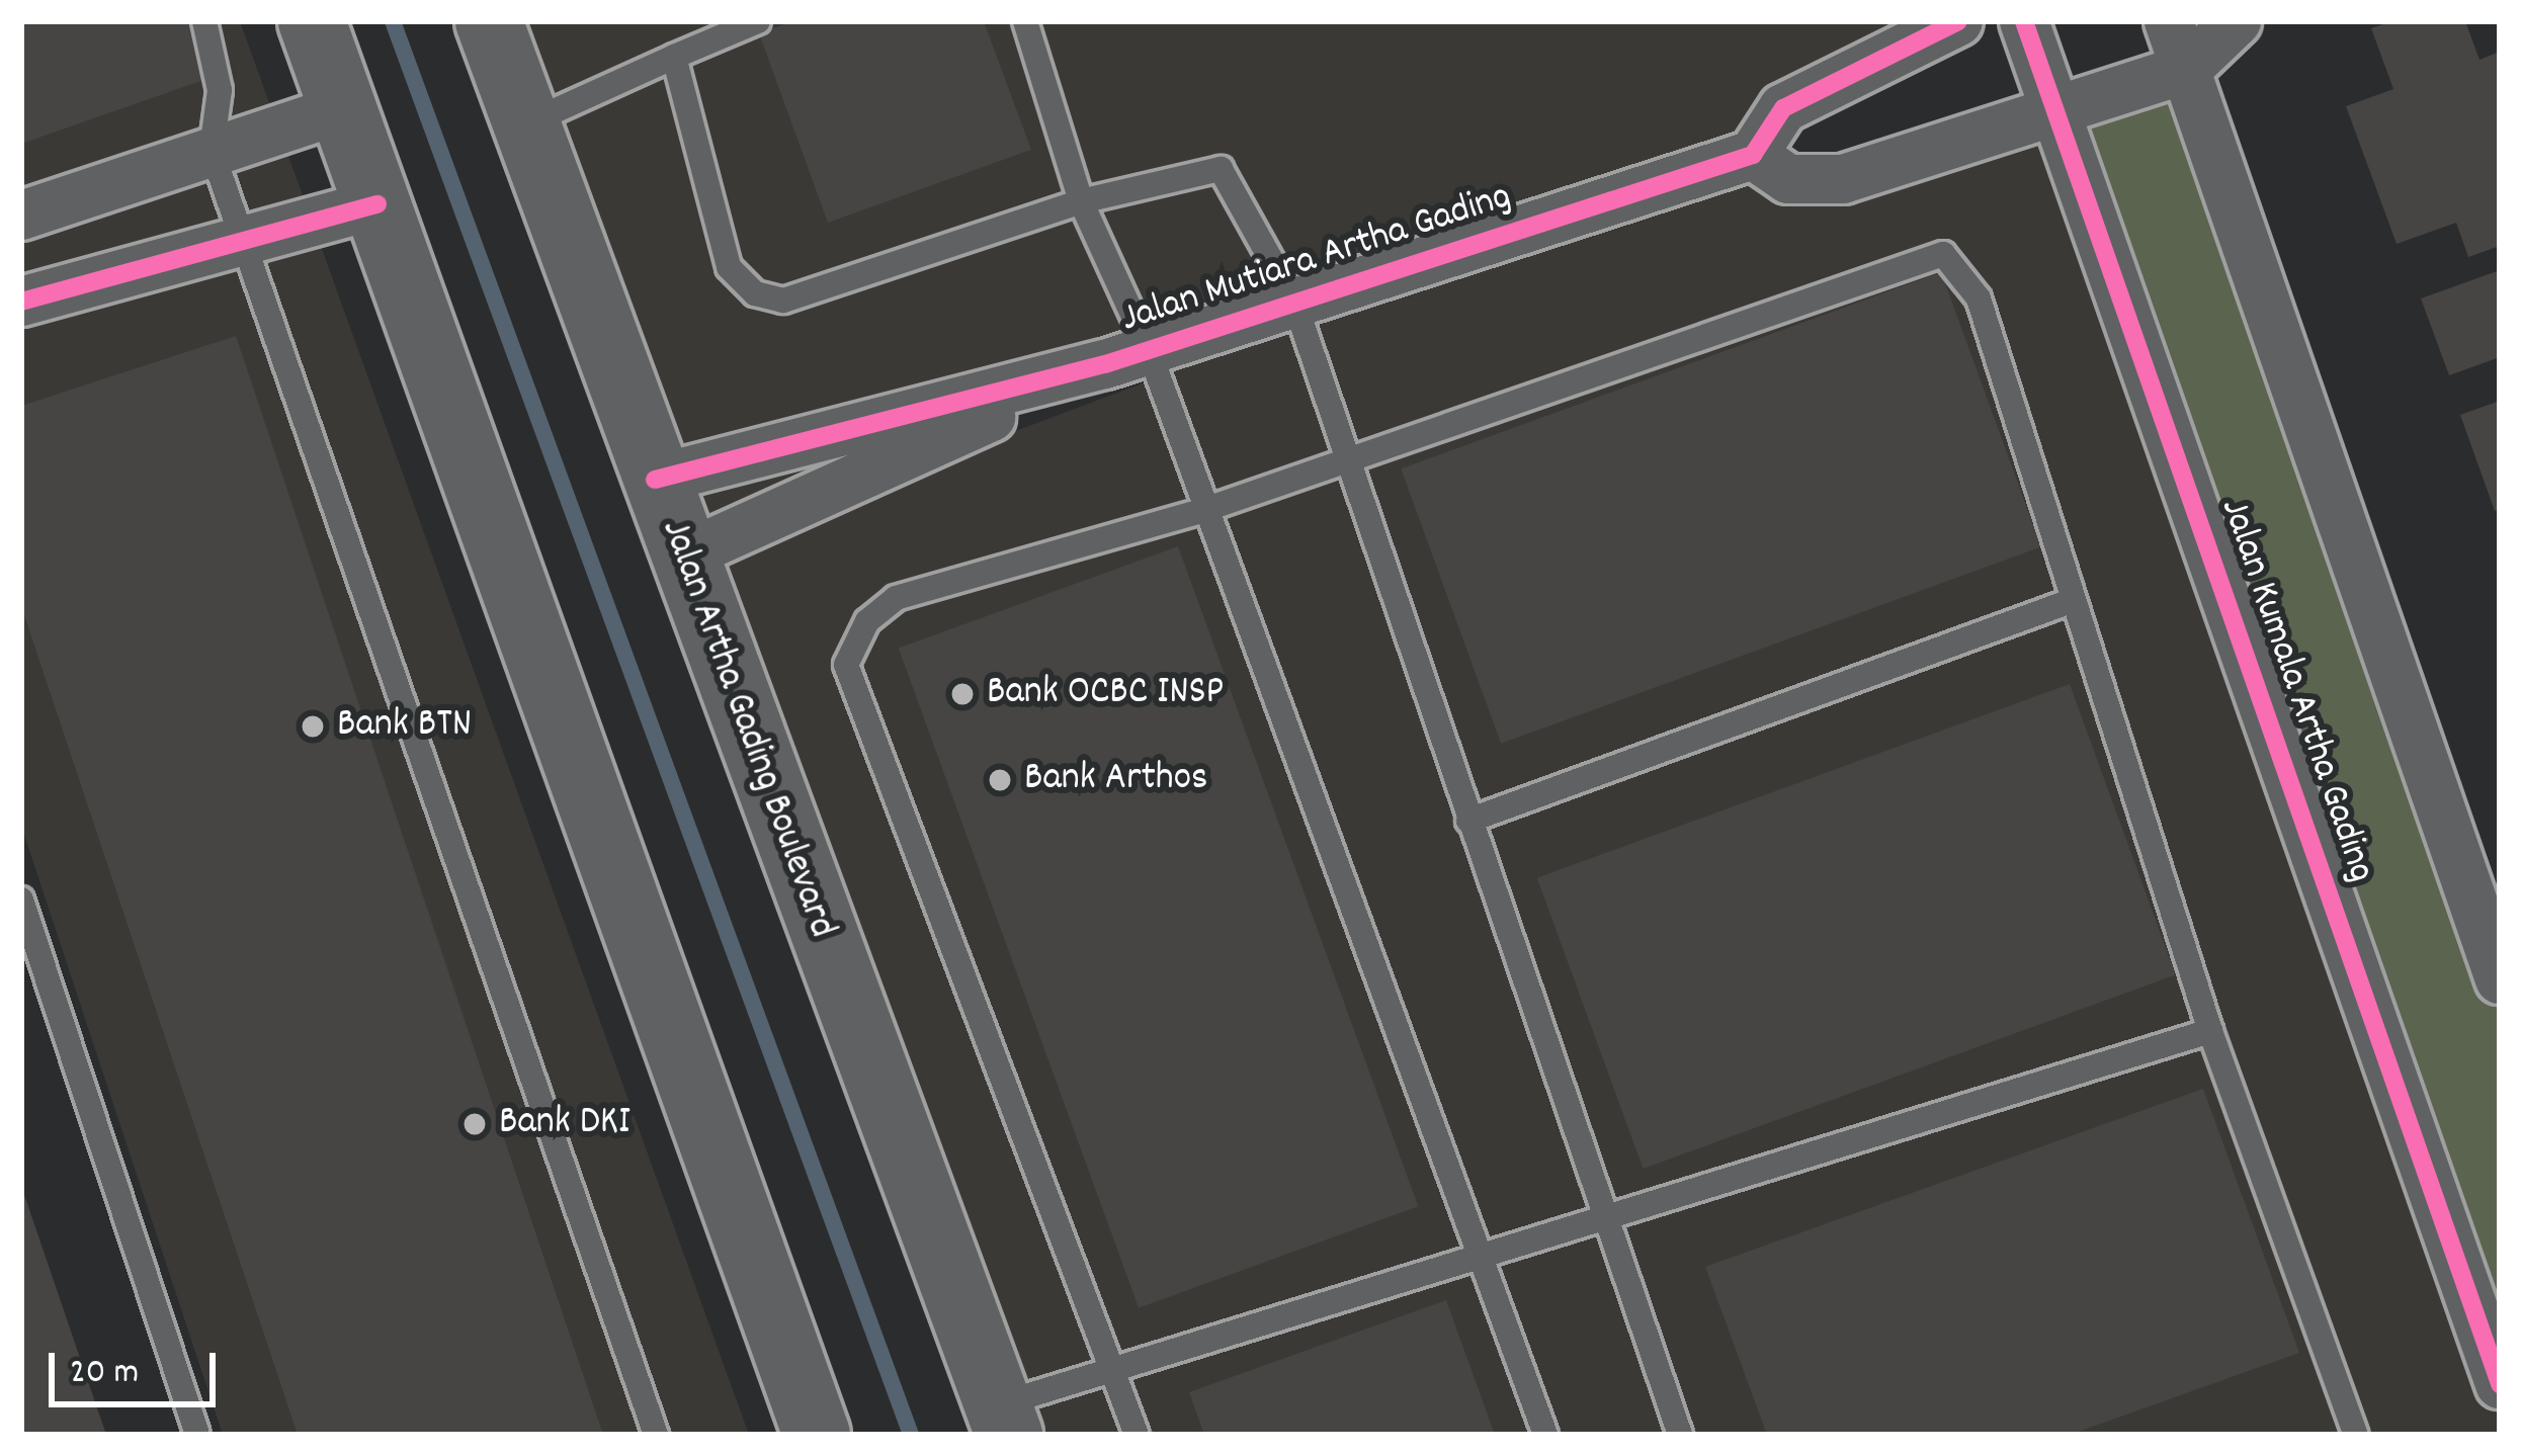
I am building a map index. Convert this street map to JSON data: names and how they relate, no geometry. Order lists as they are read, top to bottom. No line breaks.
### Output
{"streets":{"main road":["Jalan Artha Gading Boulevard"],"street":["Jalan Mutiara Artha Gading","Jalan Kumala Artha Gading"]},"crossings":[["Jalan Mutiara Artha Gading","Jalan Artha Gading Boulevard"]],"places":["Bank OCBC INSP","Bank BTN","Bank Arthos","Bank DKI"],"scale_bar":"20 m"}
